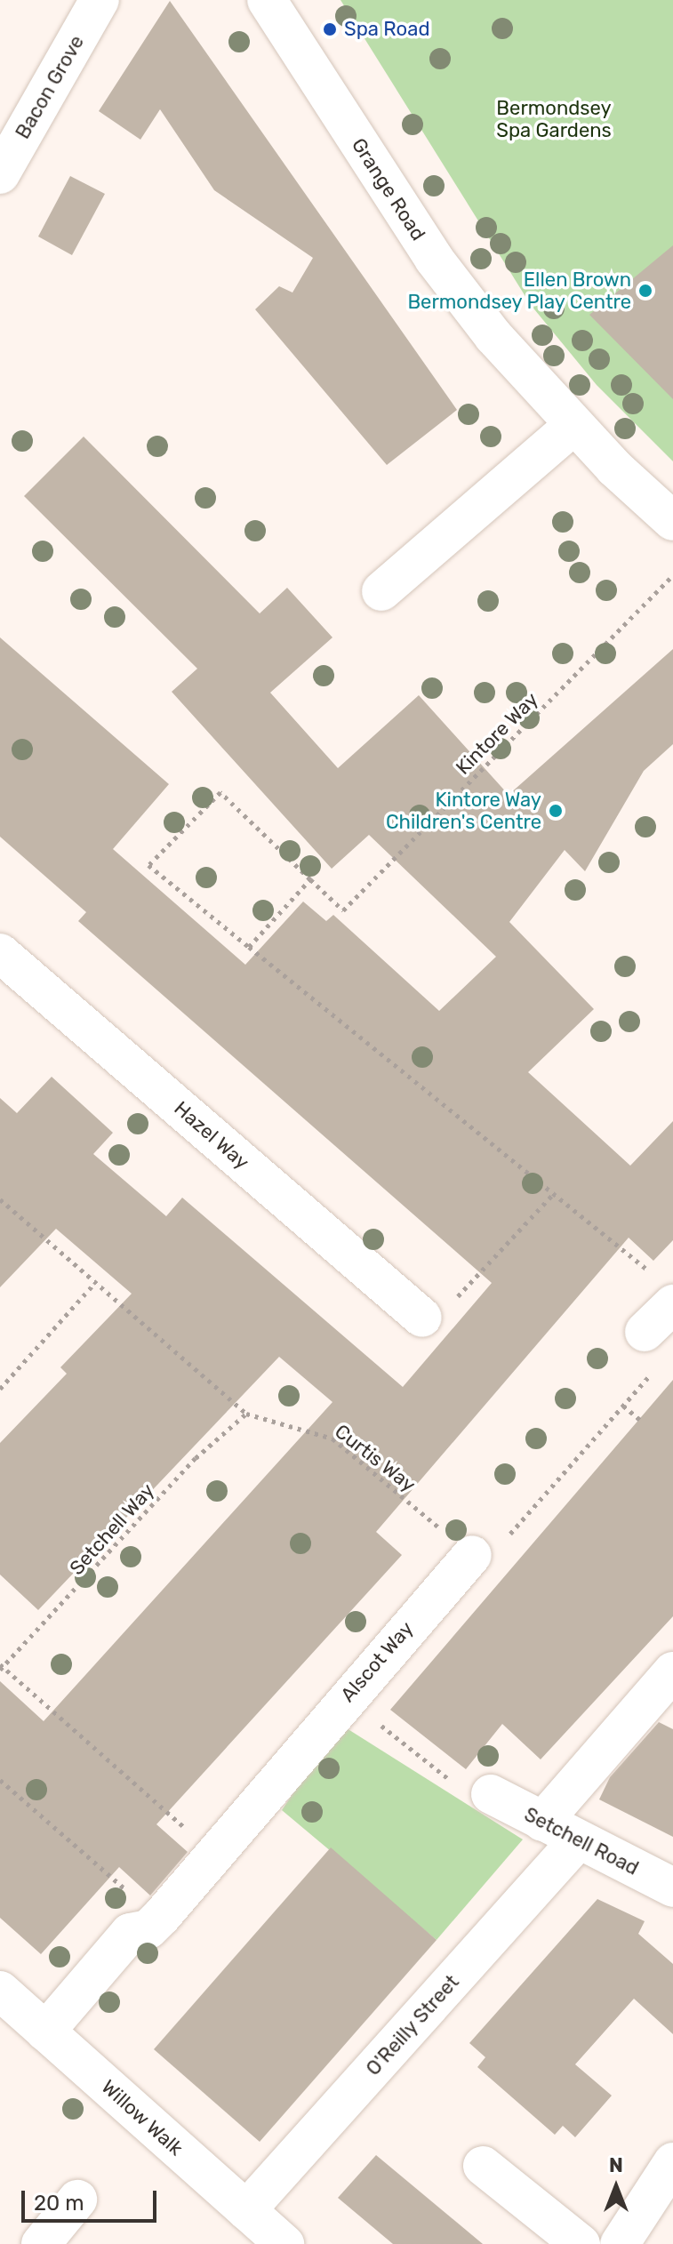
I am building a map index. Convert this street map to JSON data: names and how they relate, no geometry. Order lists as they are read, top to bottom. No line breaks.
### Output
{"streets":{"street":["Bacon Grove","Grange Road","Hazel Way","Alscot Way","Setchell Road","O'Reilly Street","Willow Walk"],"path":["Kintore Way","Curtis Way","Setchell Way"]},"crossings":[["Curtis Way","Setchell Way"],["Curtis Way","Alscot Way"],["Setchell Way","Alscot Way"],["Alscot Way","Willow Walk"],["Setchell Road","O'Reilly Street"],["O'Reilly Street","Willow Walk"]],"parks":["Bermondsey Spa Gardens"],"places":["Spa Road","Ellen Brown Bermondsey Play Centre","Kintore Way Children's Centre"],"scale_bar":"20 m","north":"top"}
